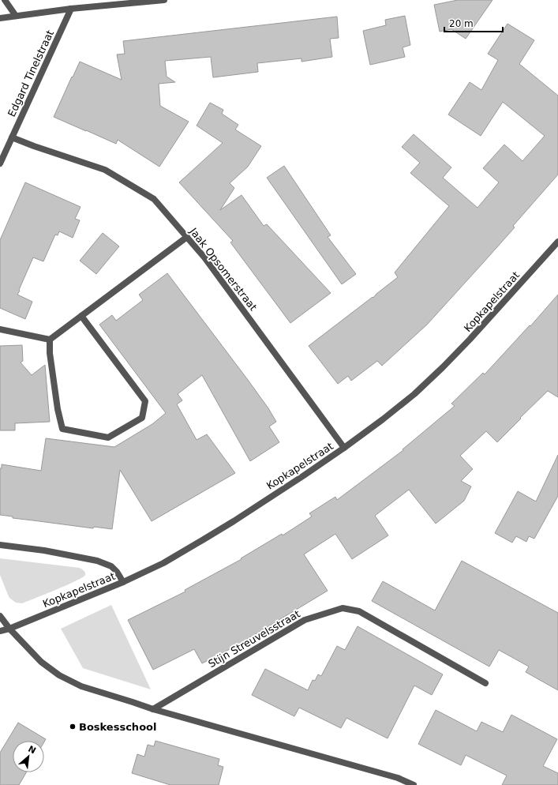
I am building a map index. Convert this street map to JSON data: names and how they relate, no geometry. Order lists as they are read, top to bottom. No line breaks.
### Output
{"streets":{"street":["Edgard Tinelstraat","Jaak Opsomerstraat","Kopkapelstraat","Stijn Streuvelsstraat"]},"crossings":[["Edgard Tinelstraat","Jaak Opsomerstraat"],["Jaak Opsomerstraat","Kopkapelstraat"]],"places":["Boskesschool"],"scale_bar":"20 m","north":"top right"}
